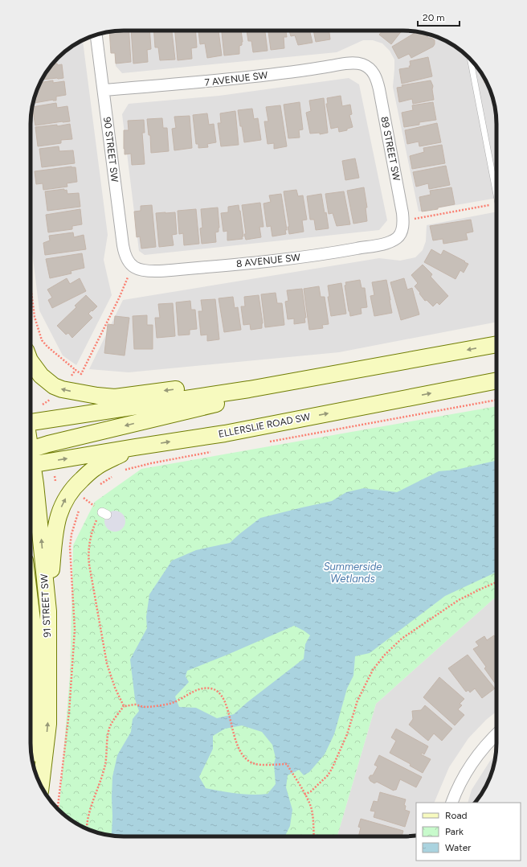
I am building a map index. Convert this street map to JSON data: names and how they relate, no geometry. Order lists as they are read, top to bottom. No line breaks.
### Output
{"streets":{"main road":["ELLERSLIE ROAD SW","91 STREET SW"],"street":["7 AVENUE SW","89 STREET SW","90 STREET SW","8 AVENUE SW"]},"crossings":[["7 AVENUE SW","89 STREET SW"],["7 AVENUE SW","90 STREET SW"],["89 STREET SW","8 AVENUE SW"],["90 STREET SW","8 AVENUE SW"]],"water":["Summerside Wetlands"],"legend":["Road","Park","Water"],"scale_bar":"20 m"}
